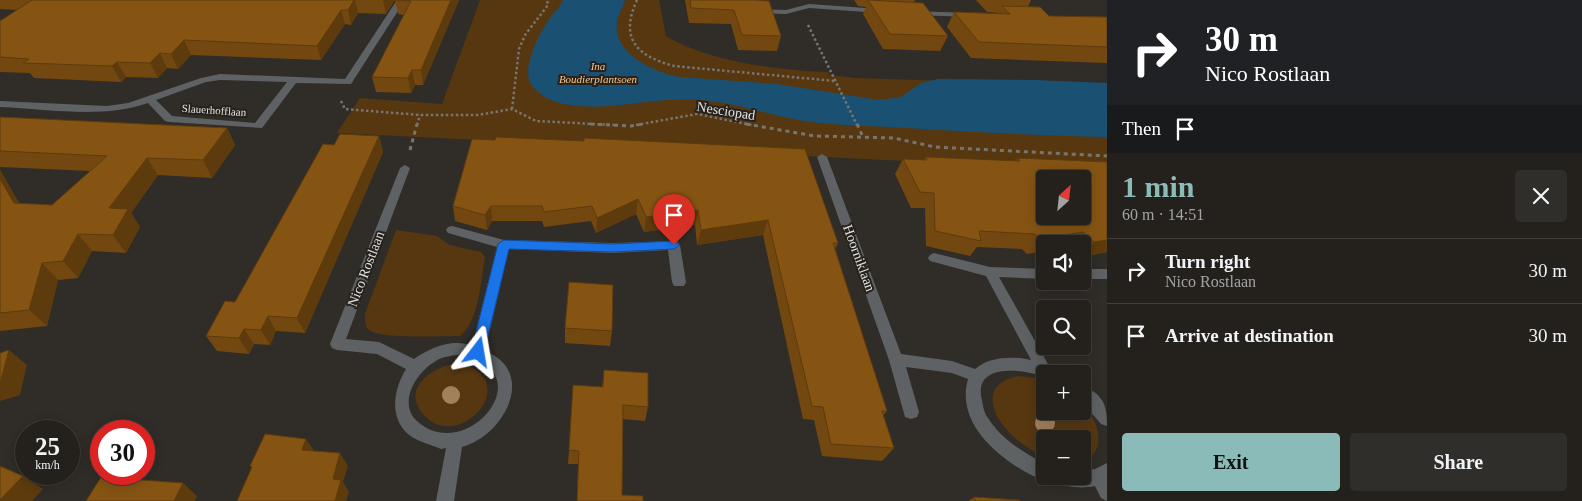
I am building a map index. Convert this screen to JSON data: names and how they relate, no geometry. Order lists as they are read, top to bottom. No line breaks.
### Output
{"streets":{"street":["Slauerhofflaan","Hoorniklaan","Nico Rostlaan"],"path":["Nesciopad"]},"parks":["Ina Boudierplantsoen"],"north":"top right","page":{"turn":["30 m","Nico Rostlaan"],"then":"Then","heading":["1 min","60 m · 14:51"],"map_buttons":["+","−"],"list":[{"name":"Turn right","note":"Nico Rostlaan","value":"30 m"},{"name":"Arrive at destination","value":"30 m"}],"speed":"25 km/h","limit":"30","buttons":["Exit","Share"]}}
